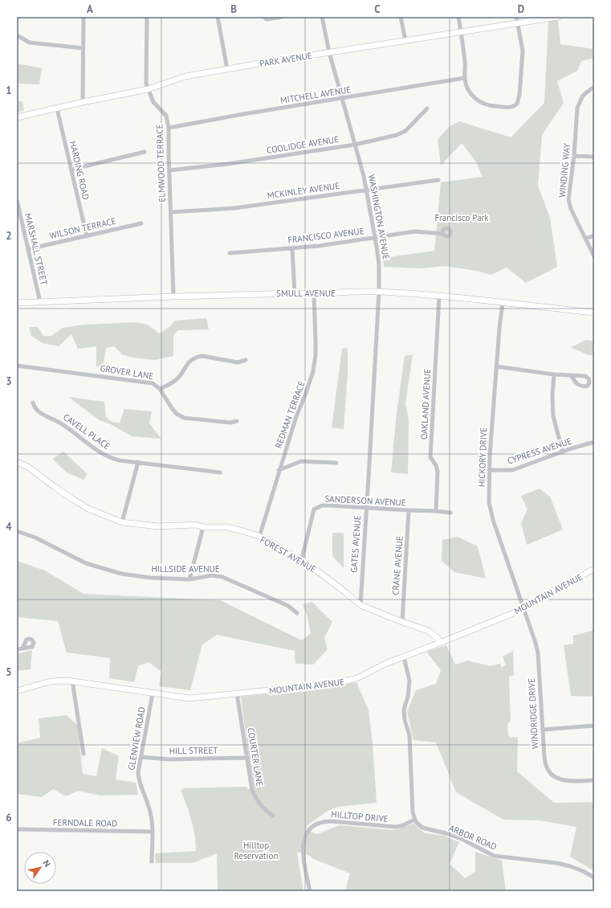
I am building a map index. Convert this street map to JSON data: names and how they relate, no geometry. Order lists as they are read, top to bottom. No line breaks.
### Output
{"streets":{"street":["PARK AVENUE","MITCHELL AVENUE","COOLIDGE AVENUE","ELMWOOD TERRACE","HARDING ROAD","WINDING WAY","MCKINLEY AVENUE","WASHINGTON AVENUE","WILSON TERRACE","FRANCISCO AVENUE","MARSHALL STREET","SMULL AVENUE","GROVER LANE","OAKLAND AVENUE","REDMAN TERRACE","CAVELL PLACE","CYPRESS AVENUE","HICKORY DRIVE","SANDERSON AVENUE","GATES AVENUE","FOREST AVENUE","CRANE AVENUE","HILLSIDE AVENUE","MOUNTAIN AVENUE","WINDRIDGE DRIVE","GLENVIEW ROAD","HILL STREET","COURTER LANE","HILLTOP DRIVE","FERNDALE ROAD","ARBOR ROAD"]},"crossings":[["PARK AVENUE","ELMWOOD TERRACE"],["PARK AVENUE","HARDING ROAD"],["PARK AVENUE","WASHINGTON AVENUE"],["MITCHELL AVENUE","ELMWOOD TERRACE"],["MITCHELL AVENUE","WASHINGTON AVENUE"],["COOLIDGE AVENUE","ELMWOOD TERRACE"],["COOLIDGE AVENUE","WASHINGTON AVENUE"],["ELMWOOD TERRACE","MCKINLEY AVENUE"],["ELMWOOD TERRACE","SMULL AVENUE"],["HARDING ROAD","WILSON TERRACE"],["MCKINLEY AVENUE","WASHINGTON AVENUE"],["WASHINGTON AVENUE","FRANCISCO AVENUE"],["WASHINGTON AVENUE","SMULL AVENUE"],["WASHINGTON AVENUE","GATES AVENUE"],["WILSON TERRACE","MARSHALL STREET"],["MARSHALL STREET","SMULL AVENUE"],["SMULL AVENUE","OAKLAND AVENUE"],["SMULL AVENUE","REDMAN TERRACE"],["SMULL AVENUE","HICKORY DRIVE"],["OAKLAND AVENUE","SANDERSON AVENUE"],["REDMAN TERRACE","FOREST AVENUE"],["CYPRESS AVENUE","HICKORY DRIVE"],["HICKORY DRIVE","MOUNTAIN AVENUE"],["HICKORY DRIVE","WINDRIDGE DRIVE"],["SANDERSON AVENUE","GATES AVENUE"],["SANDERSON AVENUE","FOREST AVENUE"],["SANDERSON AVENUE","CRANE AVENUE"],["GATES AVENUE","FOREST AVENUE"],["FOREST AVENUE","CRANE AVENUE"],["FOREST AVENUE","MOUNTAIN AVENUE"],["MOUNTAIN AVENUE","WINDRIDGE DRIVE"],["MOUNTAIN AVENUE","GLENVIEW ROAD"],["MOUNTAIN AVENUE","COURTER LANE"],["GLENVIEW ROAD","HILL STREET"],["GLENVIEW ROAD","FERNDALE ROAD"],["HILL STREET","COURTER LANE"],["HILLTOP DRIVE","ARBOR ROAD"]],"parks":["Francisco Park","Hilltop Reservation"],"north":"top right","grid":{"columns":["A","B","C","D"],"rows":["1","2","3","4","5","6"]}}
